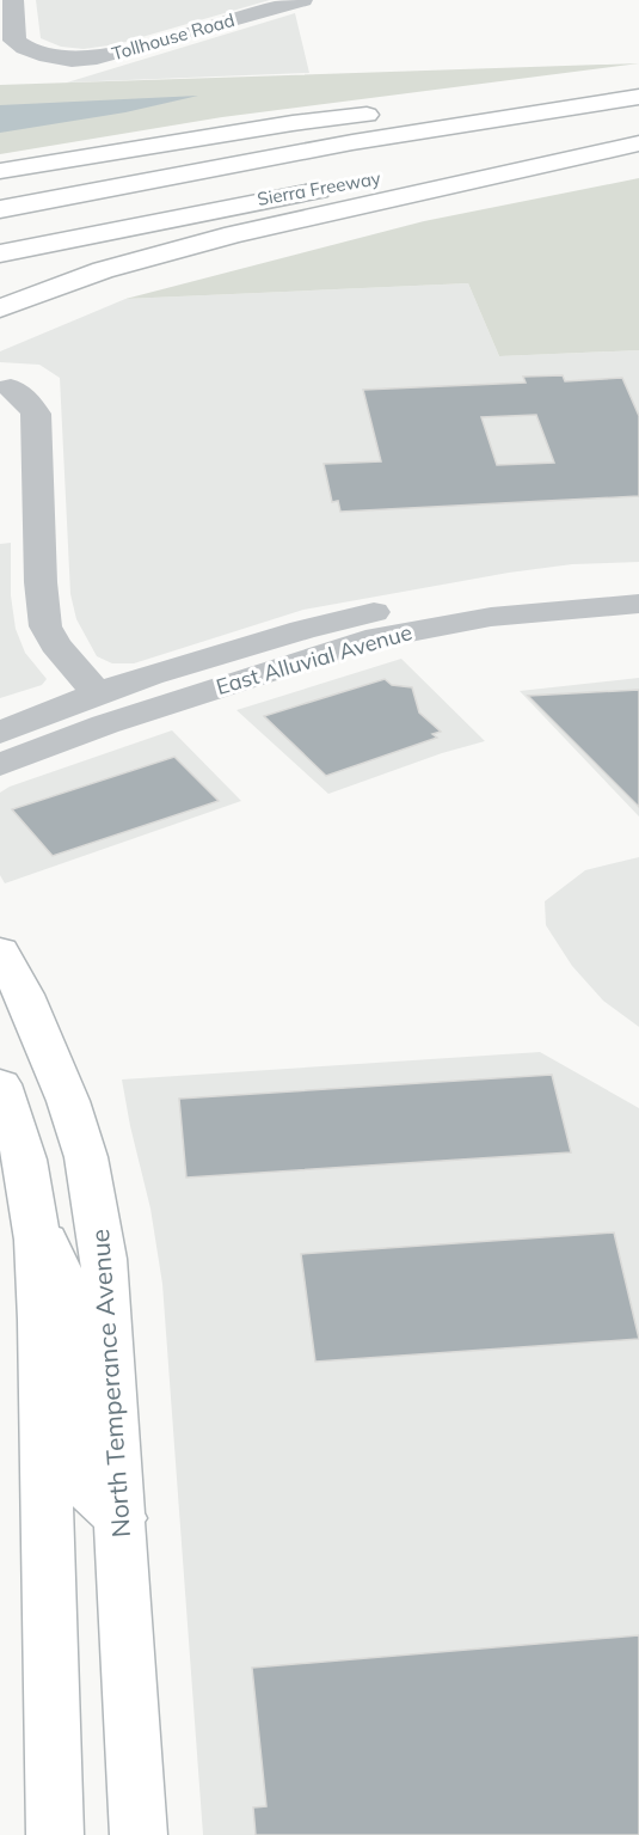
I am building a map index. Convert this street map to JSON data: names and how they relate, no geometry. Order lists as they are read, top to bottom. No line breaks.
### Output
{"streets":{"main road":["Sierra Freeway","North Temperance Avenue"],"street":["Tollhouse Road","East Alluvial Avenue"]}}
